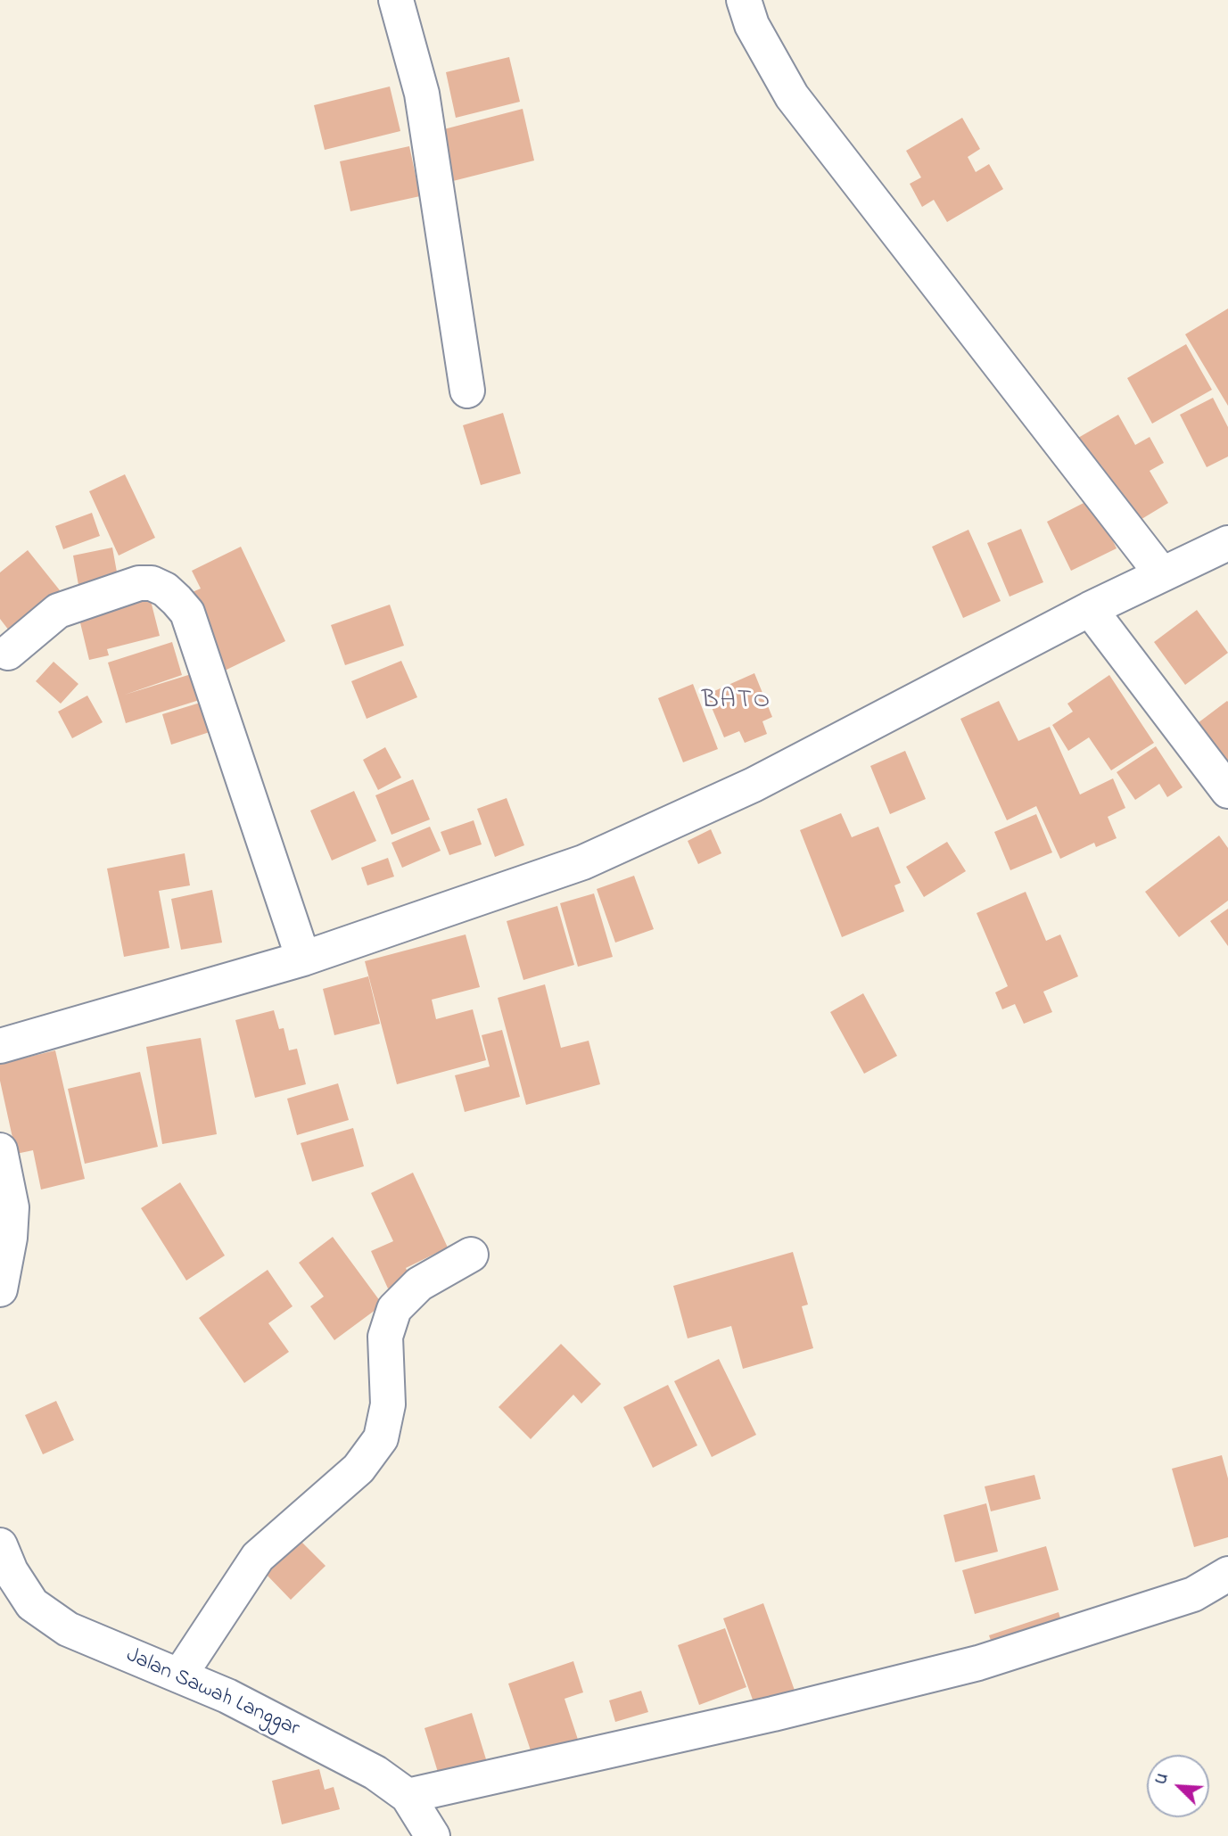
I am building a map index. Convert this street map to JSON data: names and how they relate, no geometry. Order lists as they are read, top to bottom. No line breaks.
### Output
{"streets":{"street":["Jalan Sawah Langgar"]},"districts":["BATO"],"north":"top left"}
